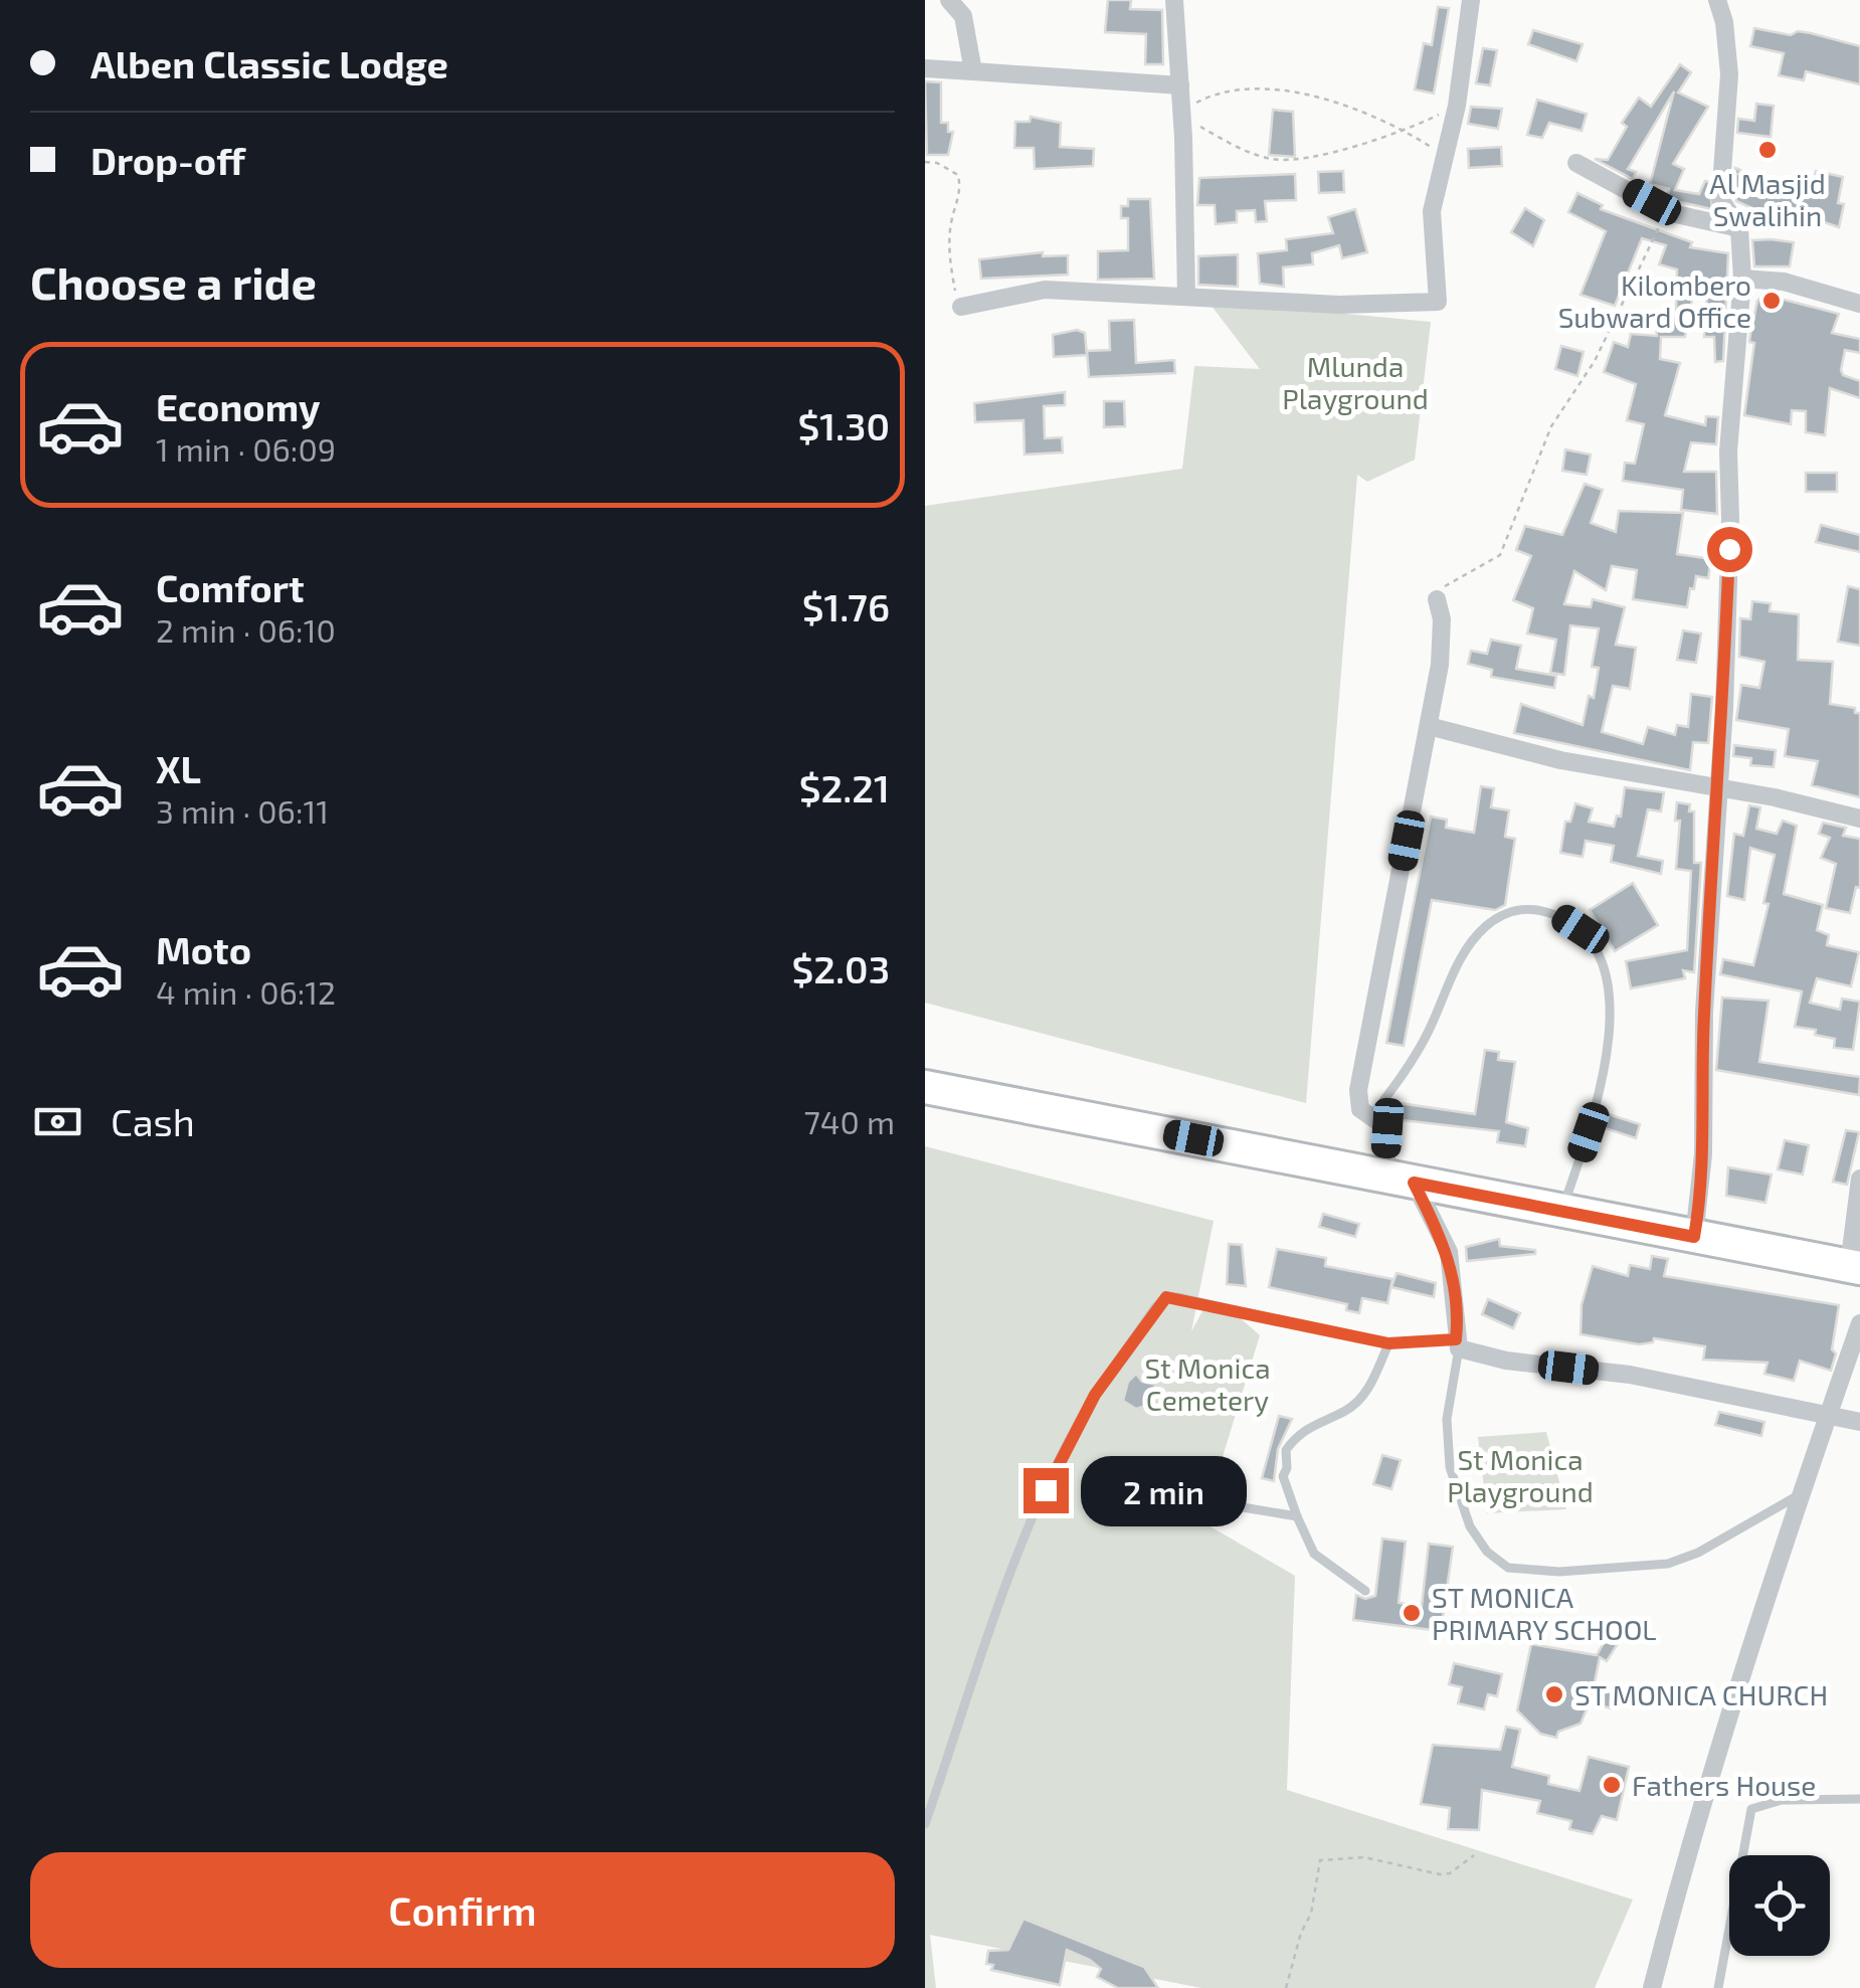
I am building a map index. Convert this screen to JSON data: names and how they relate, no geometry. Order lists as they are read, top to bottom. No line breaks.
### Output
{"parks":["Mlunda Playground","St Monica Cemetery","St Monica Playground"],"places":["Al Masjid Swalihin","Kilombero Subward Office","ST MONICA PRIMARY SCHOOL","ST MONICA CHURCH","Fathers House"],"page":{"banner":["Alben Classic Lodge","Drop-off"],"heading":"Choose a ride","list":[{"name":"Economy","note":"1 min · 06:09","value":"$1.30"},{"name":"Comfort","note":"2 min · 06:10","value":"$1.76"},{"name":"XL","note":"3 min · 06:11","value":"$2.21"},{"name":"Moto","note":"4 min · 06:12","value":"$2.03"}],"pay":["Cash","740 m"],"bubble":"2 min","buttons":"Confirm"}}
